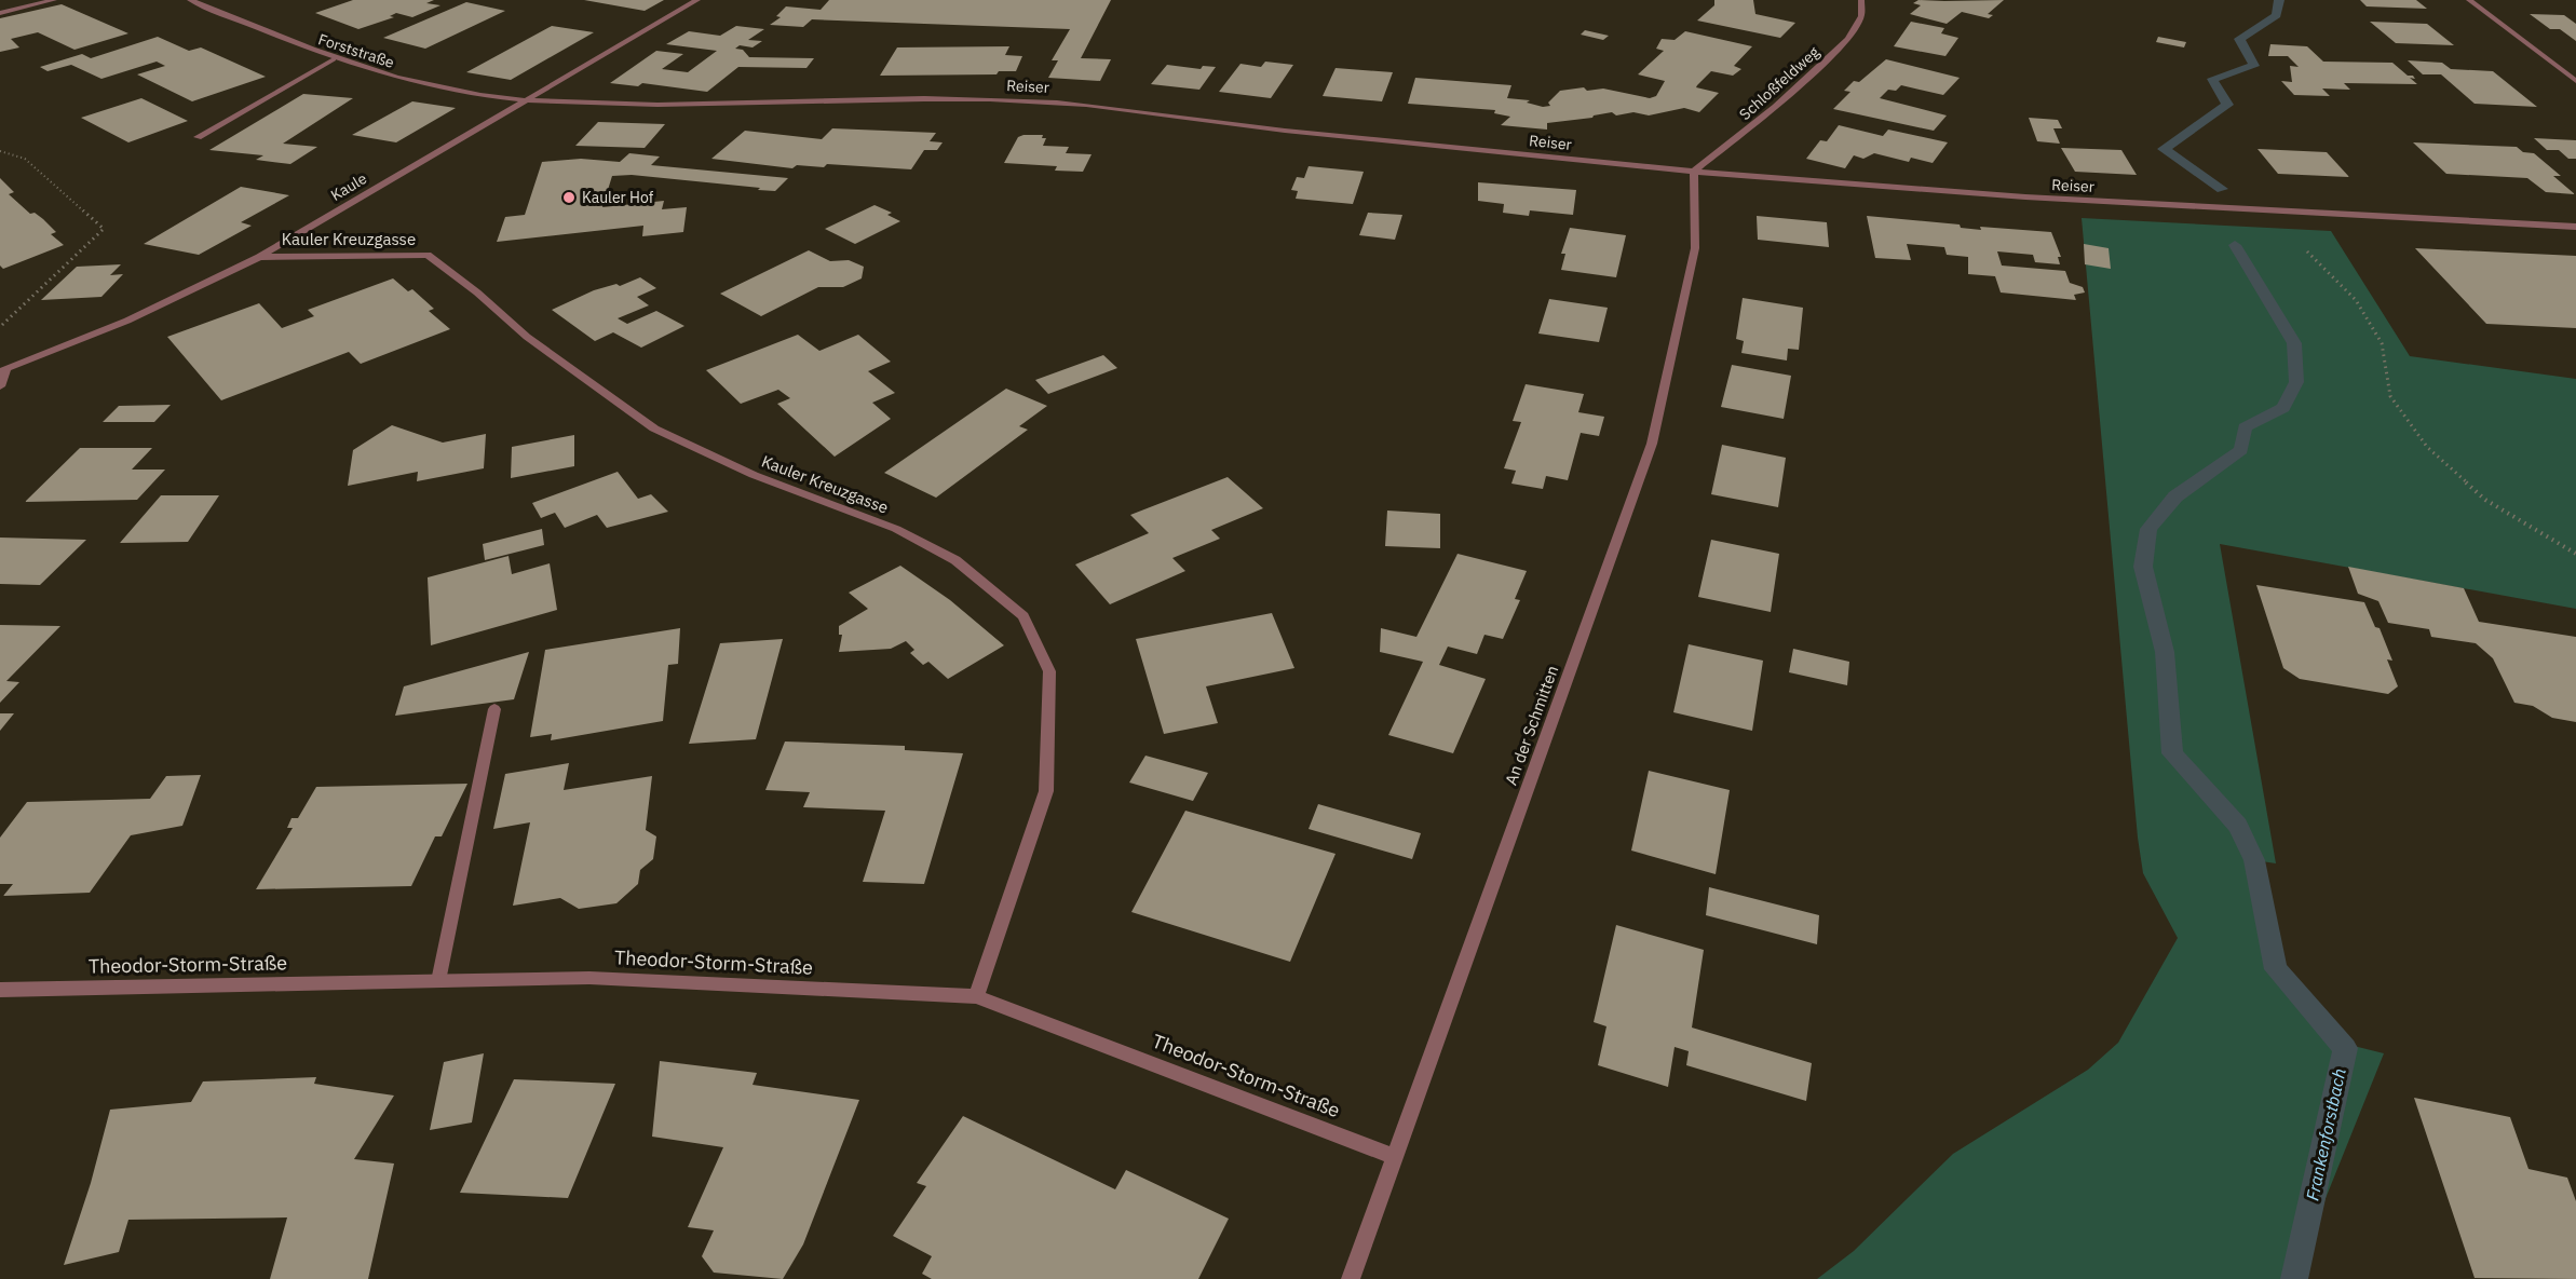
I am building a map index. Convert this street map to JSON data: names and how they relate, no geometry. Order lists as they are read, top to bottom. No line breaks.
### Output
{"streets":{"street":["Forststraße","Schloßfeldweg","Reiser","Kaule","Kauler Kreuzgasse","An der Schmitten","Theodor-Storm-Straße"]},"crossings":[["Forststraße","Reiser"],["Forststraße","Kaule"],["Schloßfeldweg","Reiser"],["Schloßfeldweg","An der Schmitten"],["Reiser","Kaule"],["Reiser","An der Schmitten"],["Kaule","Kauler Kreuzgasse"],["Kauler Kreuzgasse","Theodor-Storm-Straße"],["An der Schmitten","Theodor-Storm-Straße"]],"water":["Frankenforstbach"],"places":["Kauler Hof"]}
